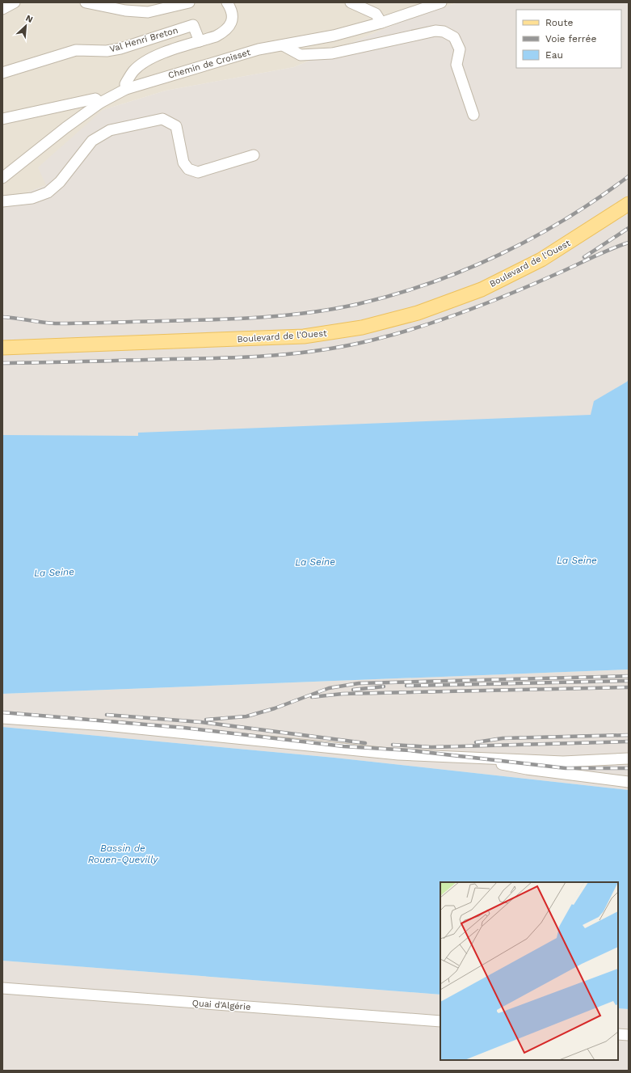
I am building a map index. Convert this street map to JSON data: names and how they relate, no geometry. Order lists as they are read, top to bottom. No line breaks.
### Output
{"streets":{"main road":["Boulevard de l'Ouest"],"street":["Val Henri Breton","Chemin de Croisset","Quai d'Algérie"]},"water":["La Seine","Bassin de Rouen-Quevilly"],"legend":["Route","Voie ferrée","Eau"],"north":"top right"}
